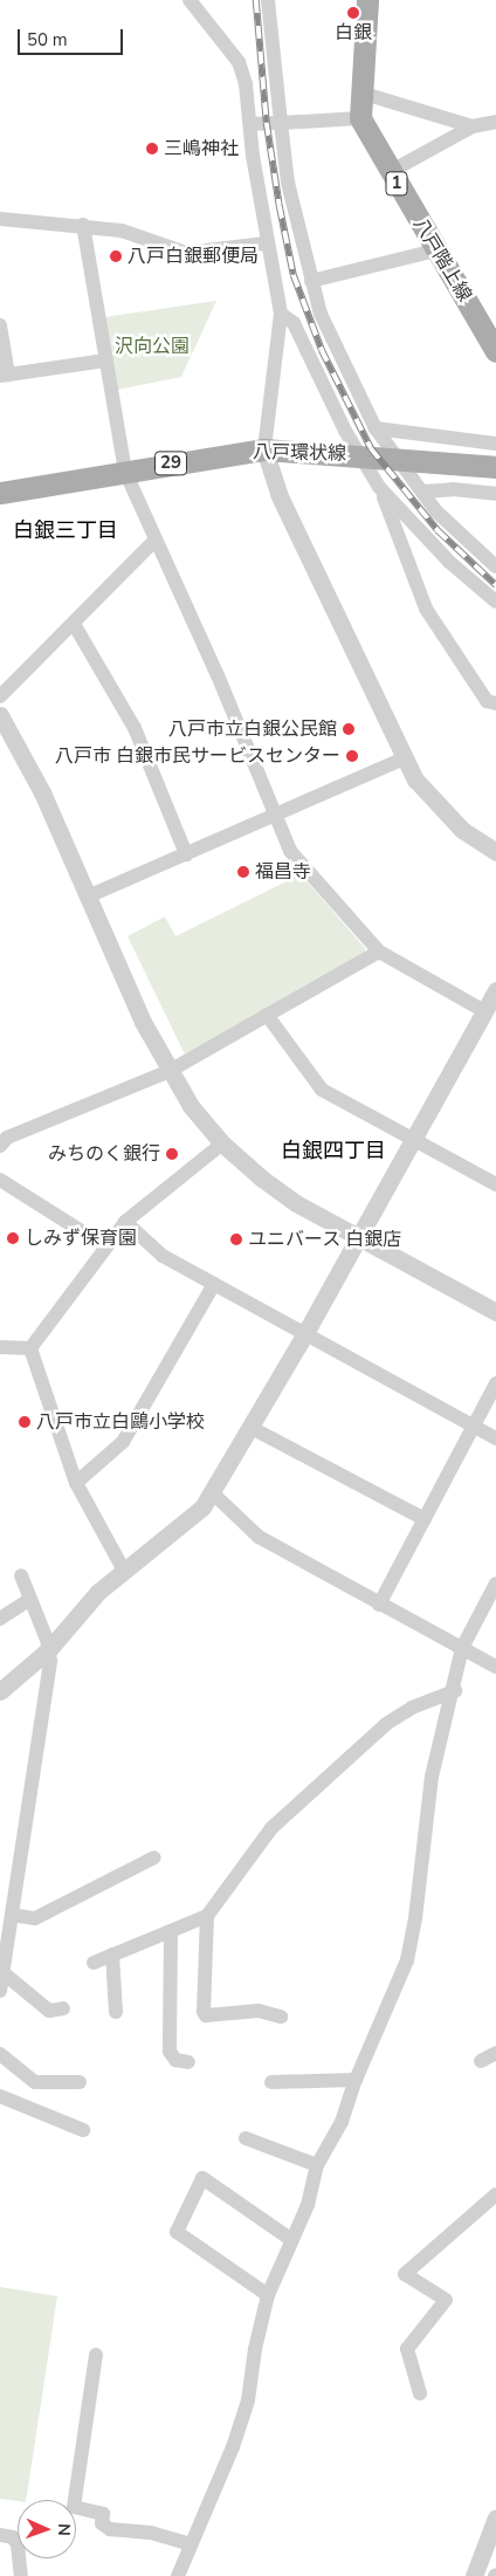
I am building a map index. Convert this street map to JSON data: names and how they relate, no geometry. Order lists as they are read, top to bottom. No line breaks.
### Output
{"streets":{"main road":["1","八戸階上線","八戸環状線","29"]},"districts":["白銀三丁目","白銀四丁目"],"parks":["沢向公園"],"places":["白銀","三嶋神社","八戸白銀郵便局","八戸市立白銀公民館","八戸市 白銀市民サービスセンター","福昌寺","みちのく銀行","しみず保育園","ユニバース 白銀店","八戸市立白鷗小学校"],"scale_bar":"50 m","north":"right"}
